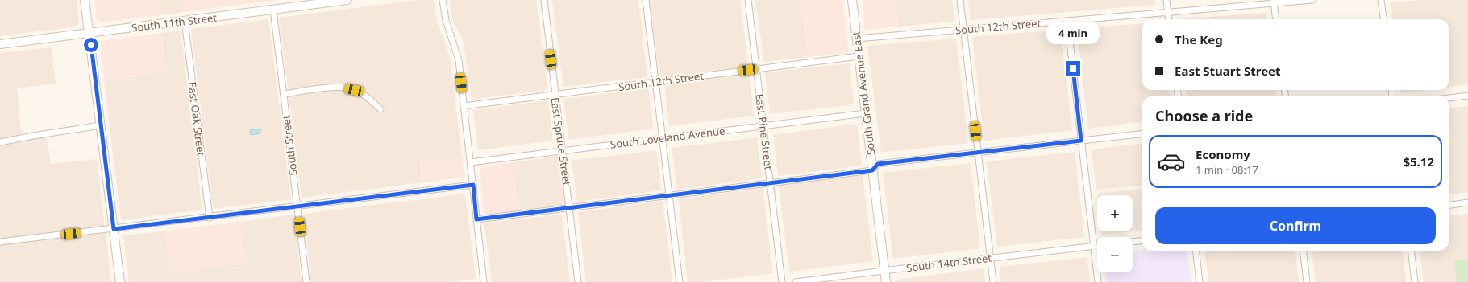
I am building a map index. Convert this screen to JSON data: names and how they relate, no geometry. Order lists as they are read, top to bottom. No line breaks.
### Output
{"streets":{"street":["South 11th Street","South 12th Street","South Grand Avenue East","East Oak Street","East Pine Street","South Loveland Avenue","East Spruce Street","South Street","South 14th Street"]},"crossings":[["South 11th Street","East Oak Street"],["South 11th Street","South Street"],["South 12th Street","South Grand Avenue East"],["South 12th Street","East Pine Street"],["South 12th Street","East Spruce Street"],["South Grand Avenue East","South Loveland Avenue"],["South Grand Avenue East","South 14th Street"],["East Pine Street","South Loveland Avenue"],["South Loveland Avenue","East Spruce Street"]],"page":{"banner":["The Keg","East Stuart Street"],"bubble":"4 min","heading":"Choose a ride","list":[{"name":"Economy","note":"1 min · 08:17","value":"$5.12"}],"map_buttons":["+","−"],"buttons":"Confirm"}}
